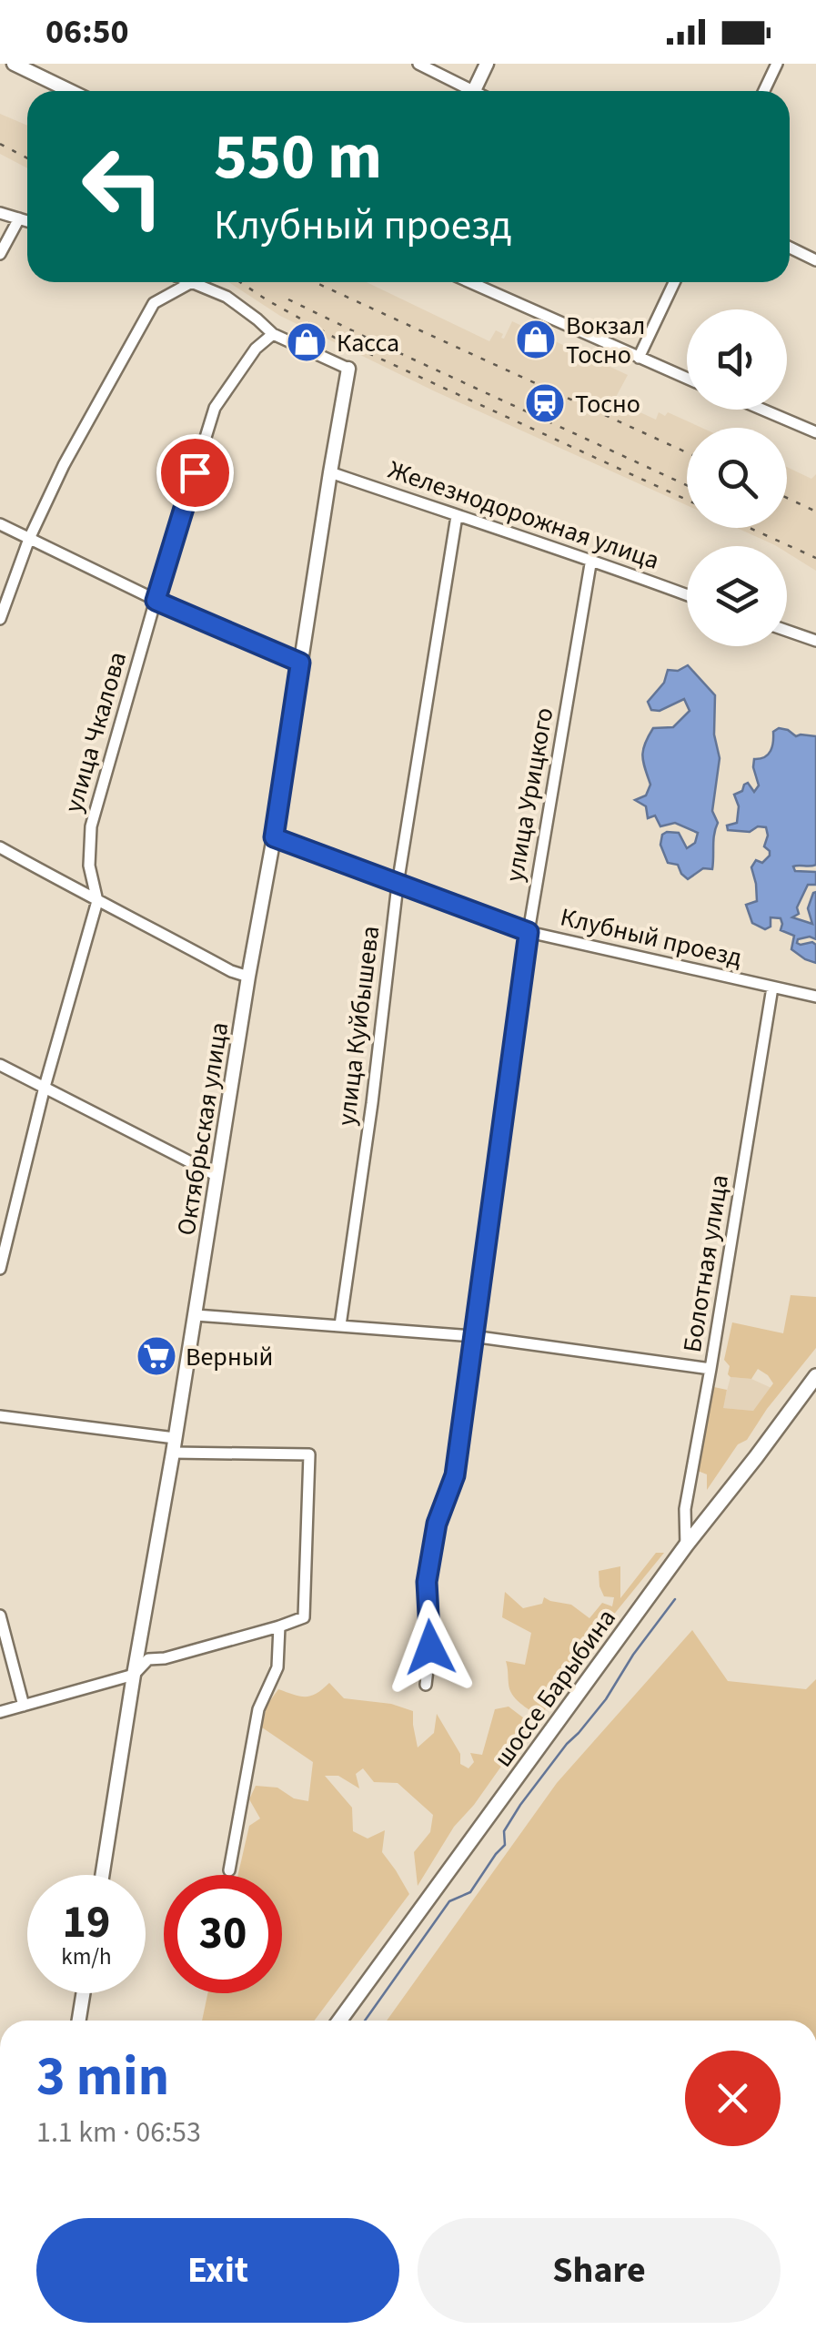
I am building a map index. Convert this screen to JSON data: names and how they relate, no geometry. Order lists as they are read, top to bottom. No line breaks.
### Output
{"streets":{"main road":["шоссе Барыбина"],"street":["Железнодорожная улица","улица Чкалова","улица Урицкого","Клубный проезд","улица Куйбышева","Октябрьская улица","Болотная улица"]},"crossings":[["Железнодорожная улица","улица Урицкого"],["Железнодорожная улица","улица Куйбышева"],["Железнодорожная улица","Октябрьская улица"],["улица Урицкого","Клубный проезд"],["Клубный проезд","улица Куйбышева"],["Клубный проезд","Октябрьская улица"],["Клубный проезд","Болотная улица"],["Болотная улица","шоссе Барыбина"]],"places":{"shop":["Вокзал Тосно","Касса"],"station":["Тосно"],"supermarket":["Верный"]},"page":{"status":"06:50","turn":["550 m","Клубный проезд"],"speed":"19 km/h","limit":"30","heading":["3 min","1.1 km · 06:53"],"buttons":["Exit","Share"]}}
